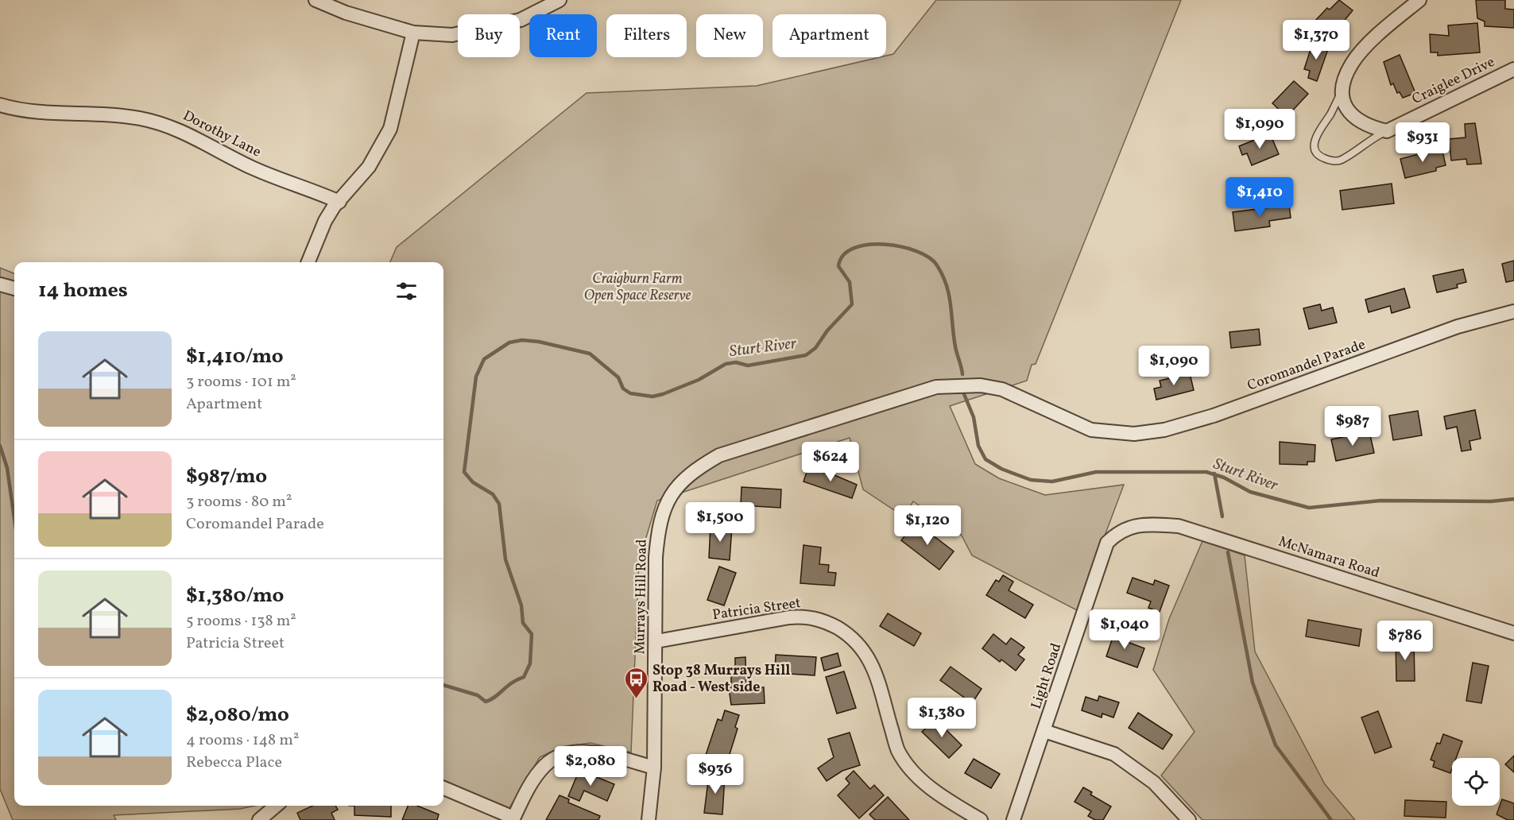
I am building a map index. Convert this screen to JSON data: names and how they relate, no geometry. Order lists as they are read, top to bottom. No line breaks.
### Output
{"streets":{"street":["Craiglee Drive","Dorothy Lane","Coromandel Parade","McNamara Road","Murrays Hill Road","Patricia Street","Light Road"]},"crossings":[["Coromandel Parade","Murrays Hill Road"],["McNamara Road","Light Road"],["Murrays Hill Road","Patricia Street"]],"water":["Sturt River"],"parks":["Craigburn Farm Open Space Reserve"],"places":{"bus stop":["Stop 38 Murrays Hill Road - West side"]},"page":{"chip":["Buy","Rent","Filters","New","Apartment"],"price":["$1,370","$1,090","$931","$1,410","$1,090","$987","$624","$1,500","$1,120","$1,040","$786","$1,380","$2,080","$936"],"heading":"14 homes","list":[{"name":"$1,410/mo","note":"3 rooms · 101 m² · Apartment"},{"name":"$987/mo","note":"3 rooms · 80 m² · Coromandel Parade"},{"name":"$1,380/mo","note":"5 rooms · 138 m² · Patricia Street"},{"name":"$2,080/mo","note":"4 rooms · 148 m² · Rebecca Place"}]}}
